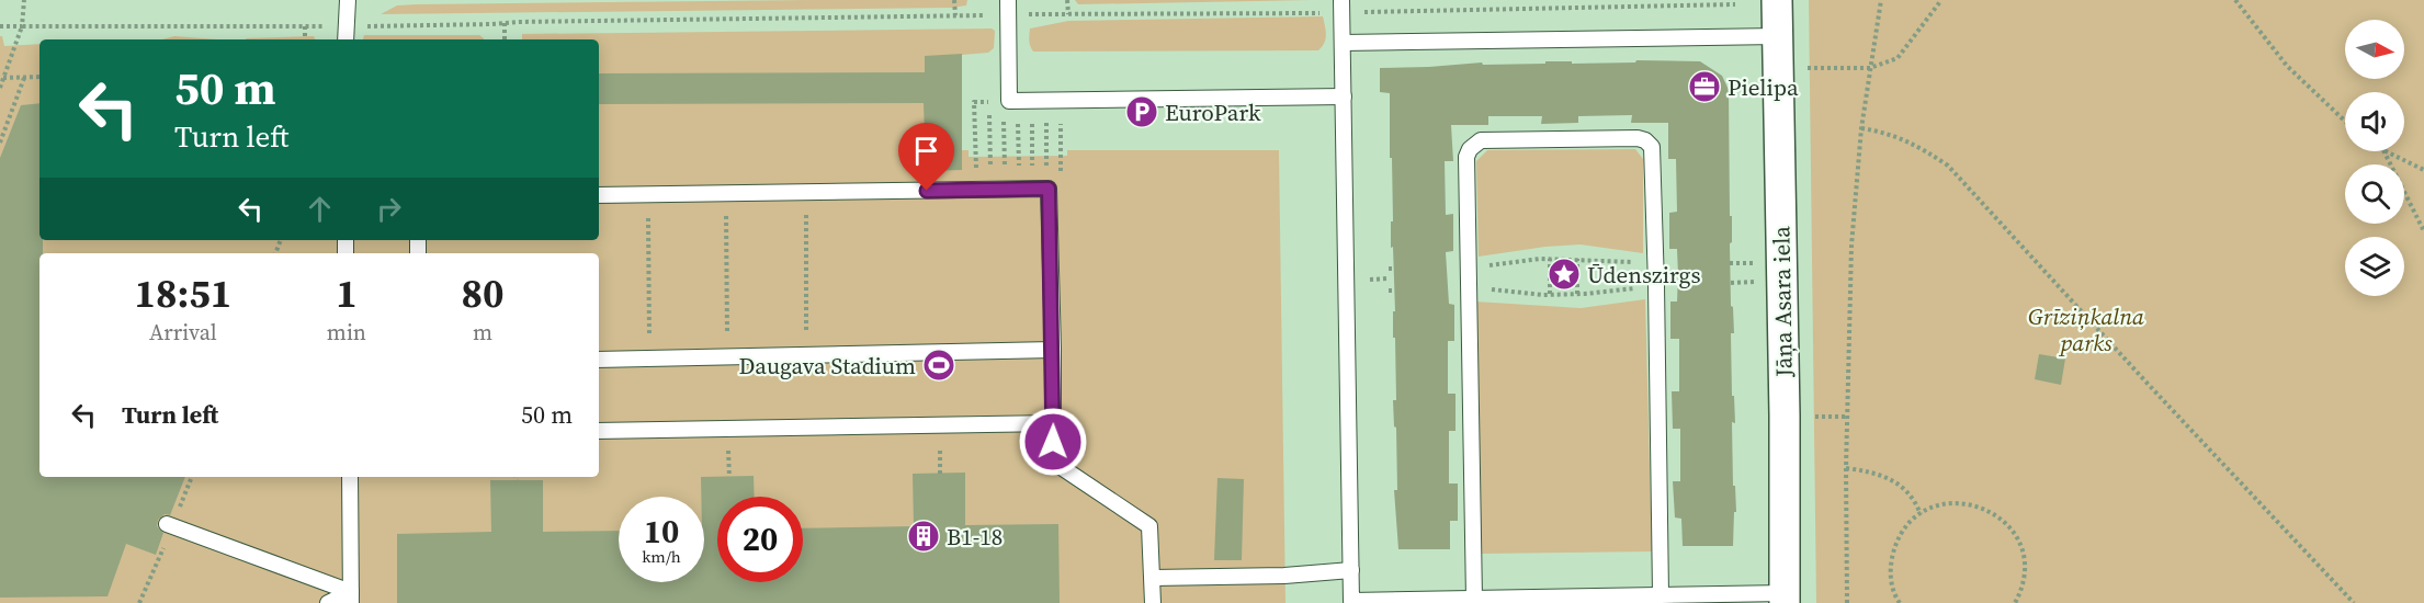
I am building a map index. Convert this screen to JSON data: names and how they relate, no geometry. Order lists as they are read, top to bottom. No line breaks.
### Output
{"streets":{"street":["Jāņa Asara iela"]},"parks":["Grīziņkalna parks"],"places":{"office":["Pielipa"],"parking":["EuroPark"],"place":["Ūdenszirgs"],"sports":["Daugava Stadium"],"building":["B1-18"]},"north":"right","page":{"turn":["50 m","Turn left"],"eta":["18:51","Arrival","1","min","80","m"],"list":[{"name":"Turn left","value":"50 m"}],"speed":"10 km/h","limit":"20"}}
